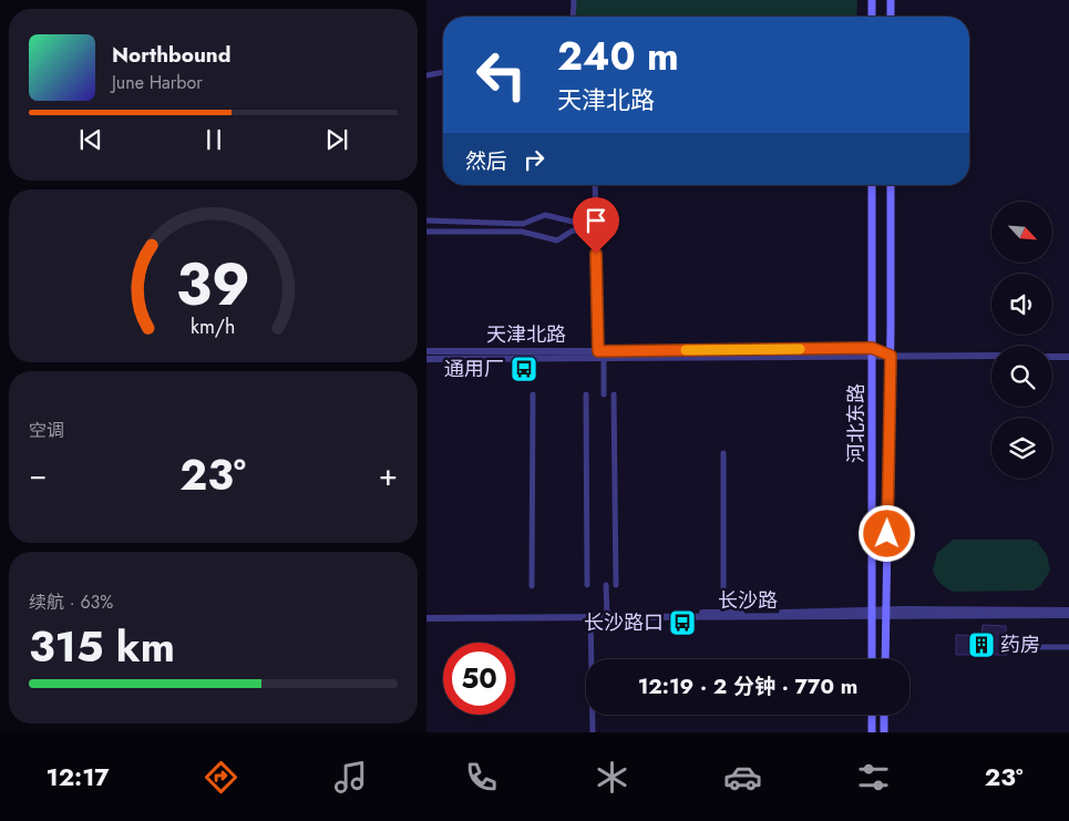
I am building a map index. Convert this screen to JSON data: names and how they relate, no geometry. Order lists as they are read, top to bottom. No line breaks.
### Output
{"streets":{"main road":["河北东路"],"street":["天津北路","长沙路"]},"crossings":[["天津北路","河北东路"],["河北东路","长沙路"]],"places":{"bus stop":["通用厂","长沙路口"],"building":["药房"]},"north":"bottom right","page":{"turn":["240 m","天津北路"],"song":["Northbound","June Harbor"],"then":"然后","tile":["空调",["续航 · 63%","315 km"]],"heat":["−","23°","+"],"limit":"50","trip":"12:19 · 2 分钟 · 770 m","tabs":["12:17","23°"],"gauge":["39","km/h"]}}
